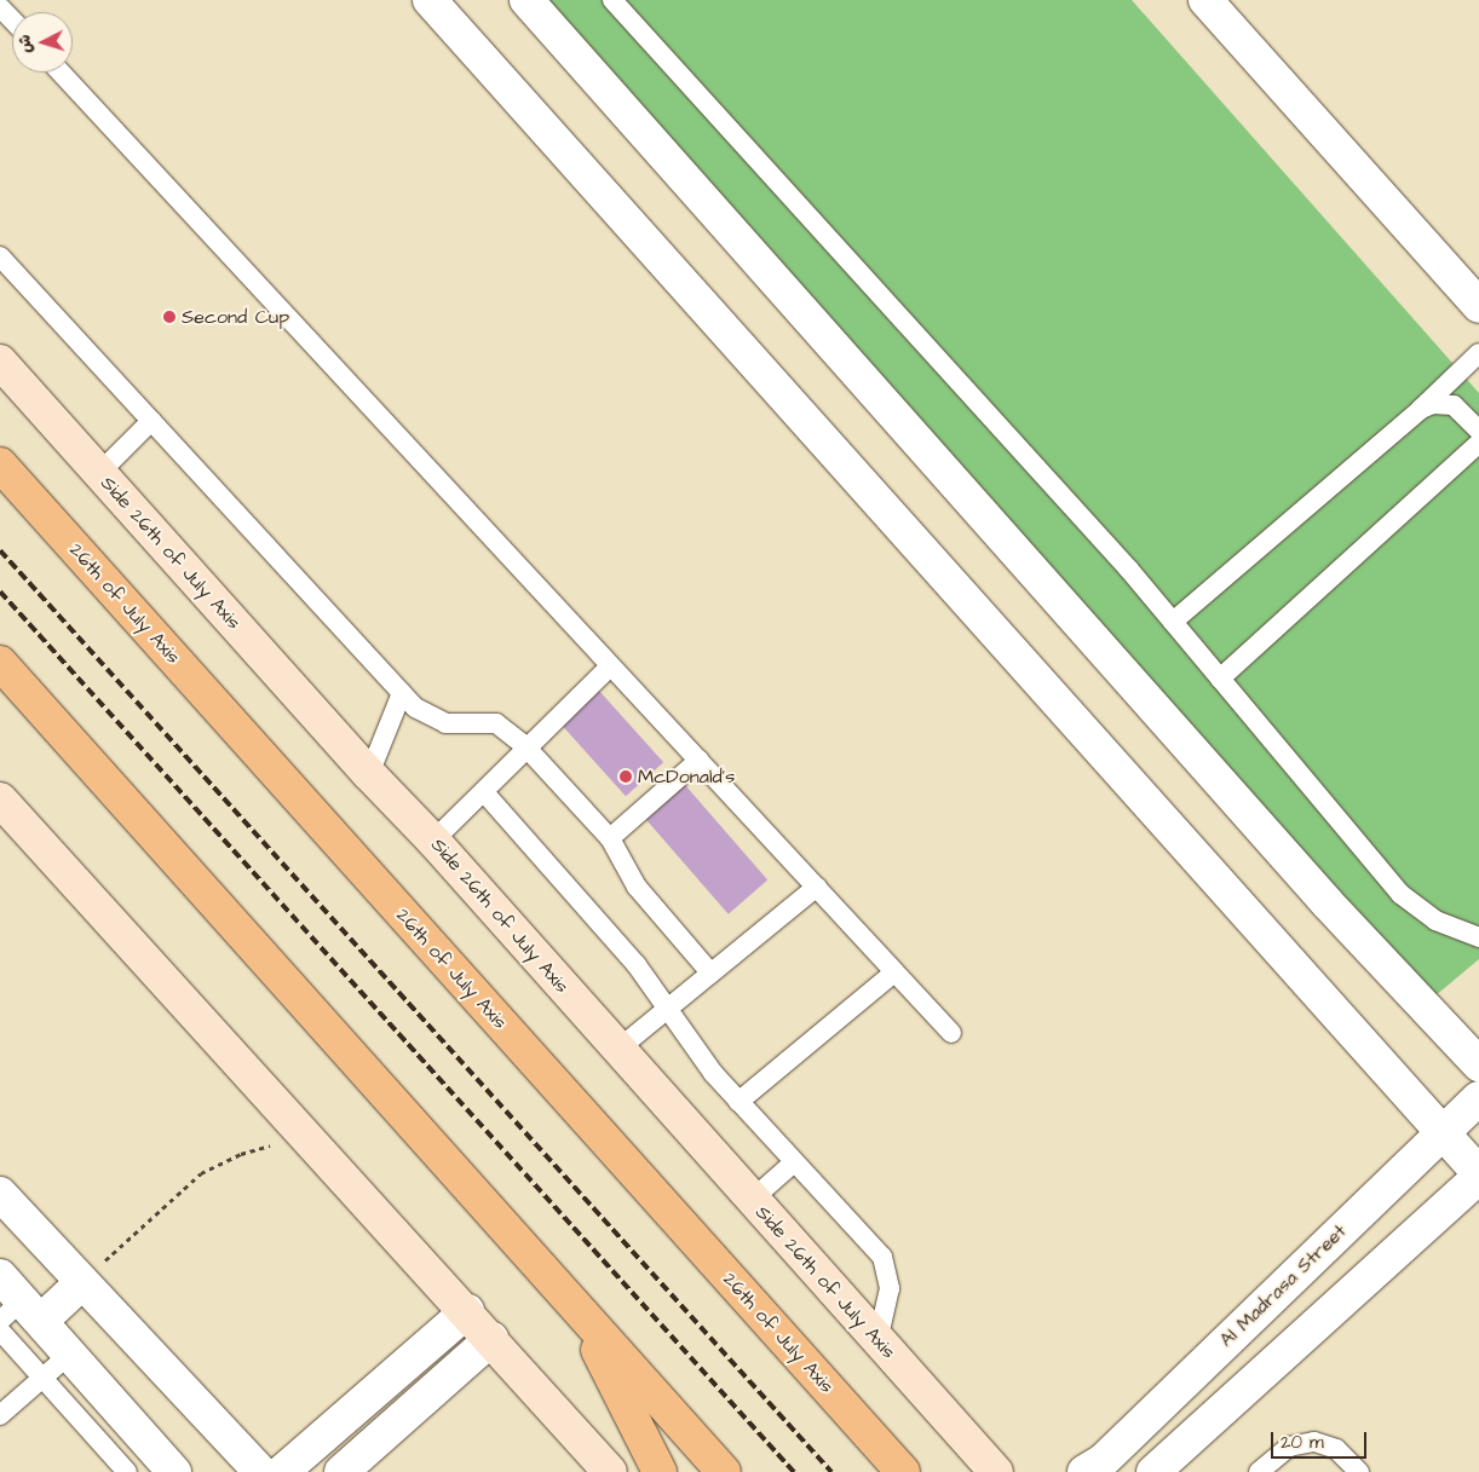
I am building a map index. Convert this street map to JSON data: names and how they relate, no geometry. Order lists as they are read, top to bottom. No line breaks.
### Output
{"streets":{"highway":["26th of July Axis"],"main road":["Side 26th of July Axis"],"street":["Al Madrasa Street"]},"places":["Second Cup","McDonald's"],"scale_bar":"20 m","north":"left"}
